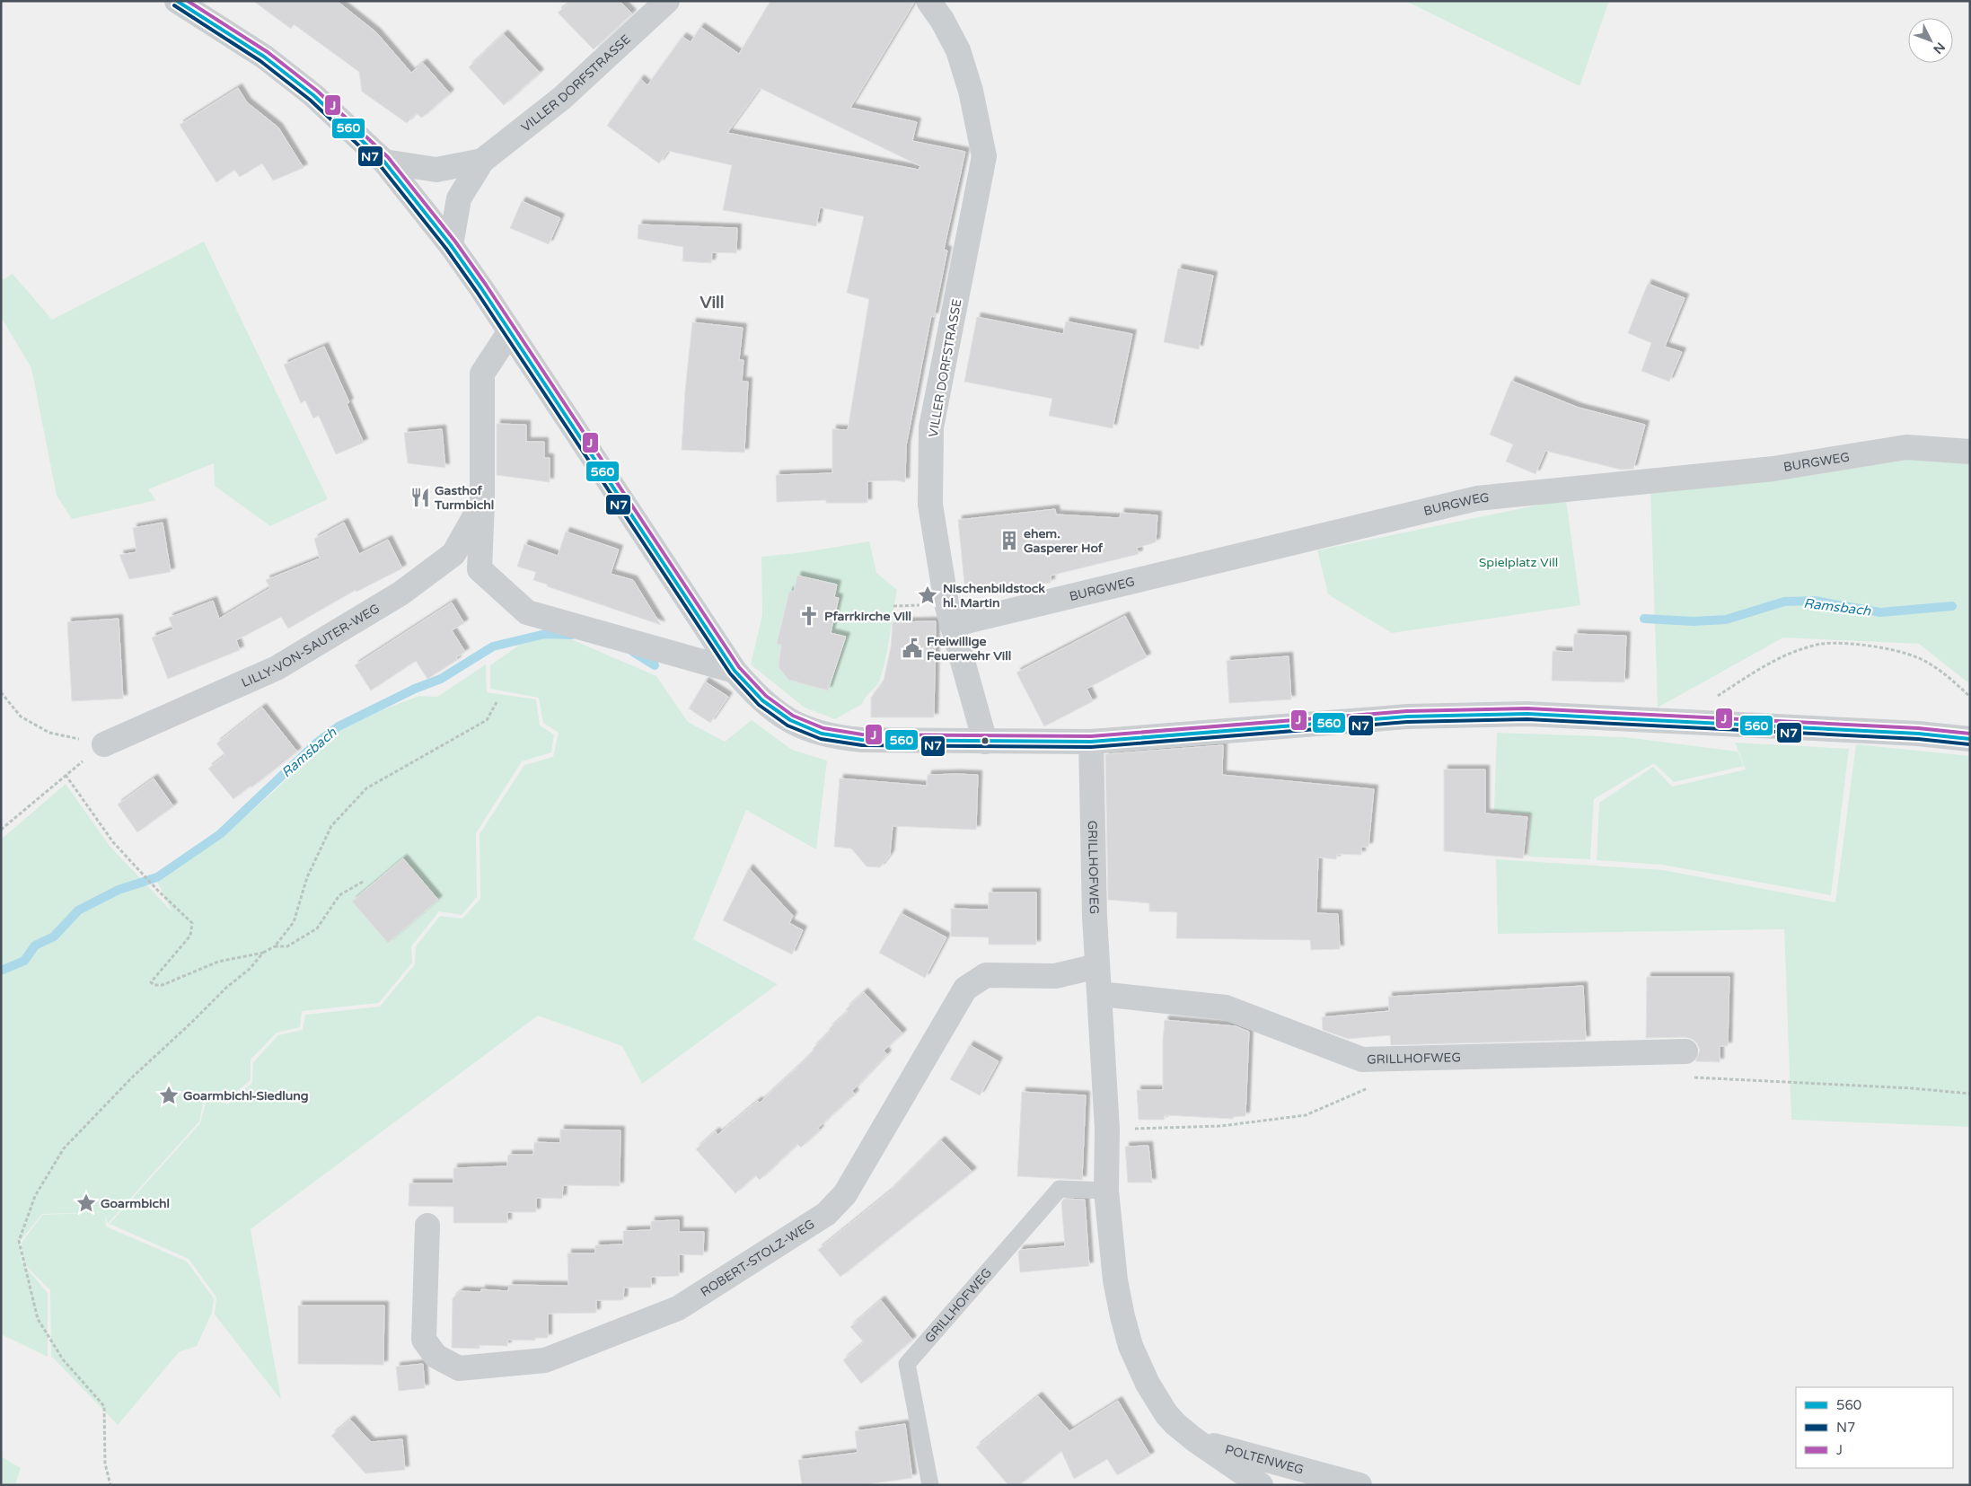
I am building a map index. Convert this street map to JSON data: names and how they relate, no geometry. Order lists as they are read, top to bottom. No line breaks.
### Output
{"streets":{"street":["VILLER DORFSTRASSE","BURGWEG","LILLY-VON-SAUTER-WEG","GRILLHOFWEG","ROBERT-STOLZ-WEG","POLTENWEG"]},"crossings":[["VILLER DORFSTRASSE","BURGWEG"],["GRILLHOFWEG","ROBERT-STOLZ-WEG"],["GRILLHOFWEG","POLTENWEG"]],"districts":["Vill"],"water":["Ramsbach"],"parks":["Spielplatz Vill"],"places":{"restaurant":["Gasthof Turmbichl"],"building":["ehem. Gasperer Hof"],"place":["Nischenbildstock hl. Martin","Goarmbichl-Siedlung","Goarmbichl"],"church":["Pfarrkirche Vill"],"public building":["Freiwillige Feuerwehr Vill"]},"lines":["transit line 560","transit line J","transit line N7"],"legend":["560","N7","J"],"north":"bottom right"}
